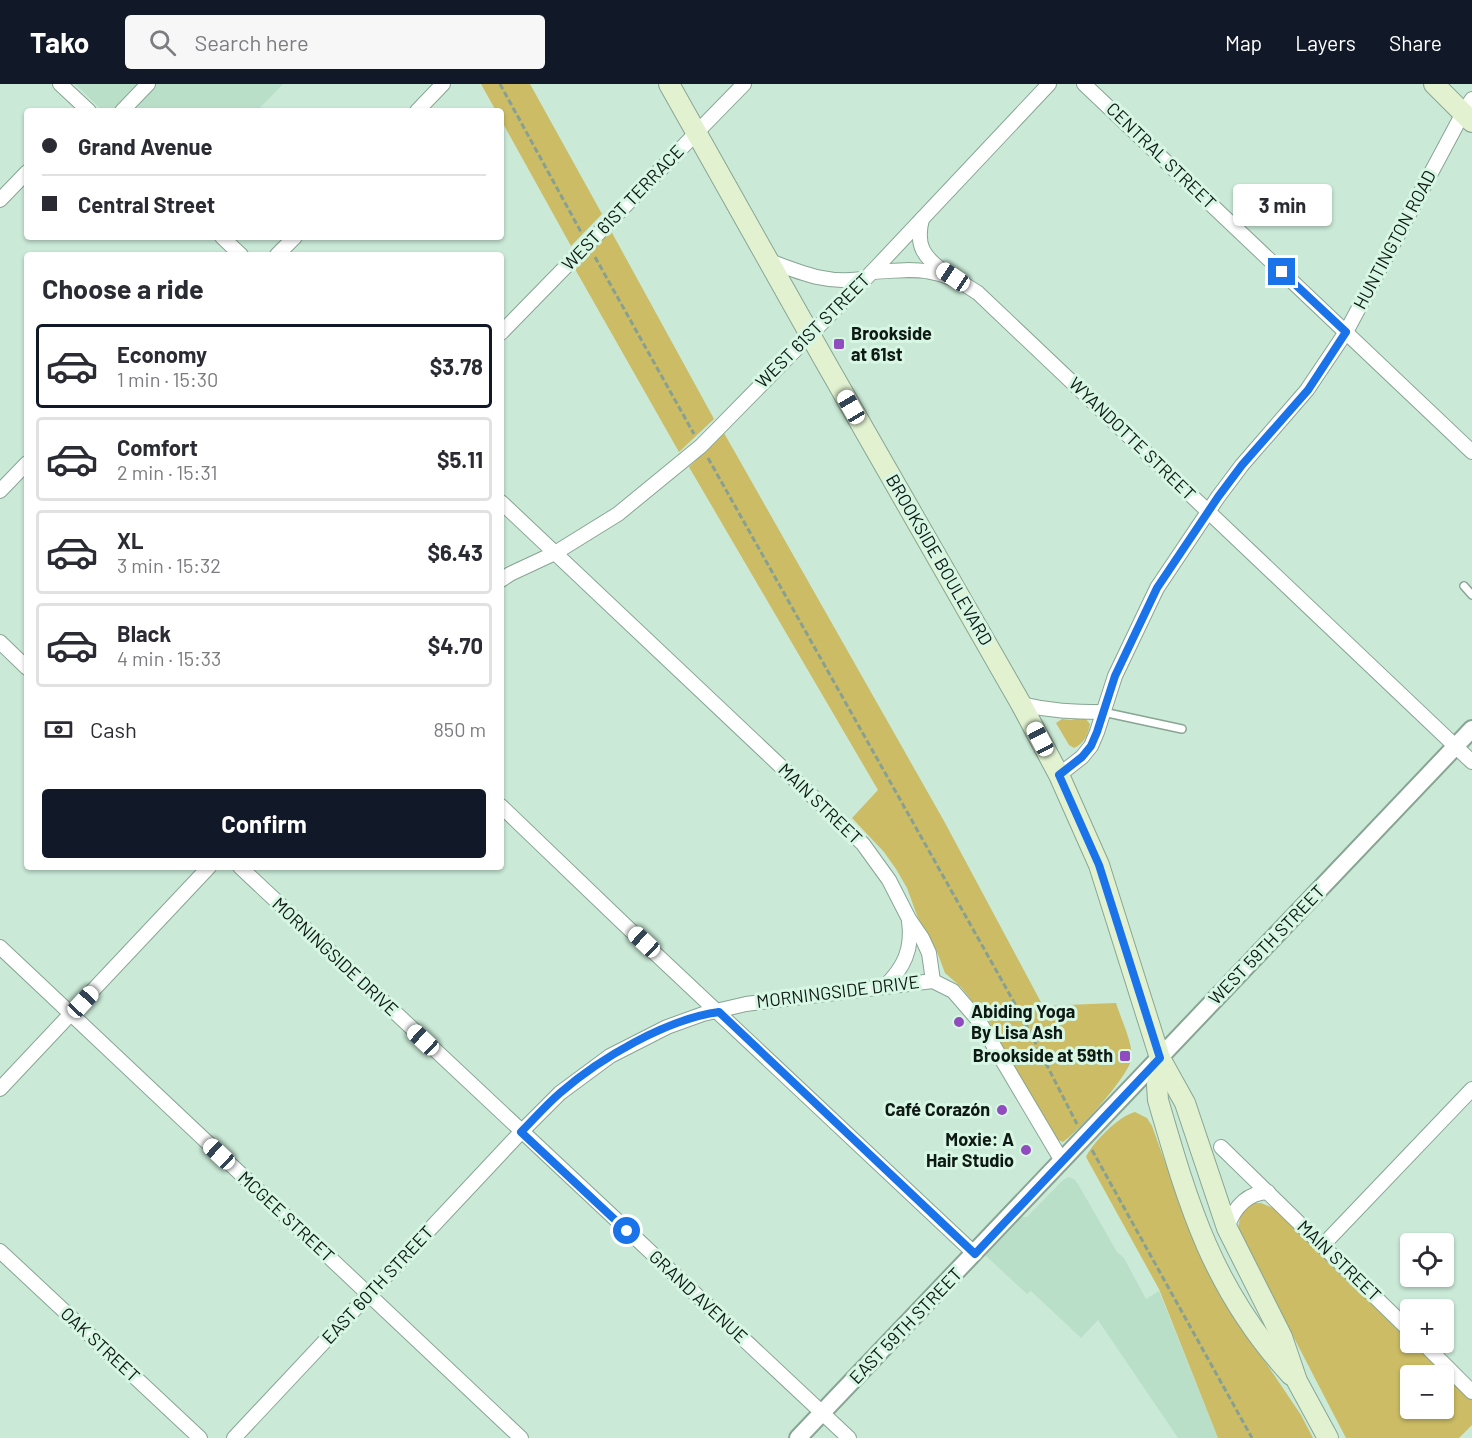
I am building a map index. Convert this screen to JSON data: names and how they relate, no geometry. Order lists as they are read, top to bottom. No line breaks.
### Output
{"streets":{"main road":["BROOKSIDE BOULEVARD"],"street":["CENTRAL STREET","WEST 61ST TERRACE","HUNTINGTON ROAD","WEST 61ST STREET","WYANDOTTE STREET","MAIN STREET","WEST 59TH STREET","MORNINGSIDE DRIVE","MCGEE STREET","EAST 60TH STREET","GRAND AVENUE","EAST 59TH STREET","OAK STREET"]},"crossings":[["CENTRAL STREET","HUNTINGTON ROAD"],["WEST 61ST TERRACE","BROOKSIDE BOULEVARD"],["HUNTINGTON ROAD","WYANDOTTE STREET"],["HUNTINGTON ROAD","BROOKSIDE BOULEVARD"],["WEST 61ST STREET","WYANDOTTE STREET"],["WEST 61ST STREET","BROOKSIDE BOULEVARD"],["WEST 61ST STREET","MAIN STREET"],["WYANDOTTE STREET","BROOKSIDE BOULEVARD"],["WYANDOTTE STREET","WEST 59TH STREET"],["BROOKSIDE BOULEVARD","WEST 59TH STREET"],["MAIN STREET","MORNINGSIDE DRIVE"],["WEST 59TH STREET","EAST 59TH STREET"],["MORNINGSIDE DRIVE","EAST 60TH STREET"],["MORNINGSIDE DRIVE","GRAND AVENUE"],["MCGEE STREET","EAST 60TH STREET"],["EAST 60TH STREET","GRAND AVENUE"],["GRAND AVENUE","EAST 59TH STREET"]],"places":{"transit":["Brookside at 61st","Brookside at 59th"],"other":["Abiding Yoga By Lisa Ash","Café Corazón","Moxie: A Hair Studio"]},"page":{"header":"Tako","search":"Search here","nav":["Map","Layers","Share"],"banner":["Grand Avenue","Central Street"],"bubble":"3 min","heading":"Choose a ride","list":[{"name":"Economy","note":"1 min · 15:30","value":"$3.78"},{"name":"Comfort","note":"2 min · 15:31","value":"$5.11"},{"name":"XL","note":"3 min · 15:32","value":"$6.43"},{"name":"Black","note":"4 min · 15:33","value":"$4.70"}],"pay":["Cash","850 m"],"buttons":"Confirm","map_buttons":["+","−"]}}
